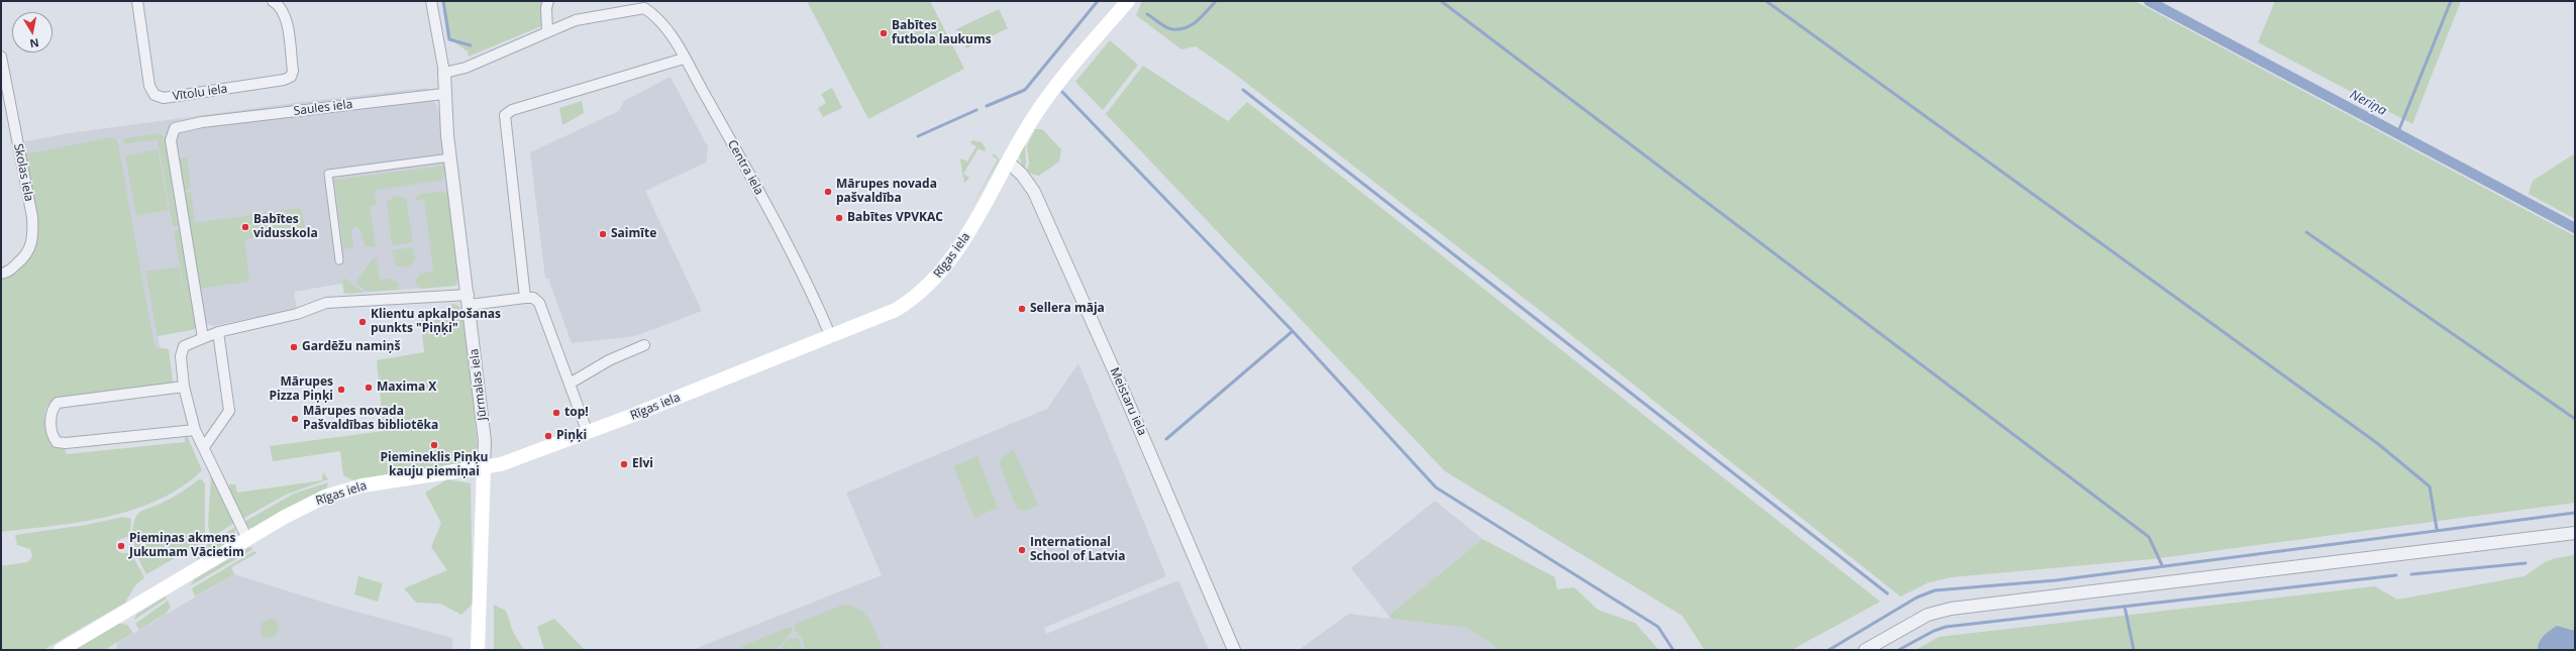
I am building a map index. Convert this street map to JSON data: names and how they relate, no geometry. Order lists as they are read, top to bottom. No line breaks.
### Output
{"streets":{"main road":["Rīgas iela","Jūrmalas iela"],"street":["Vītolu iela","Saules iela","Centra iela","Skolas iela","Meistaru iela"]},"crossings":[["Saules iela","Jūrmalas iela"],["Centra iela","Rīgas iela"],["Rīgas iela","Jūrmalas iela"],["Rīgas iela","Meistaru iela"]],"water":["Neriņa"],"places":["Babītes futbola laukums","Mārupes novada pašvaldība","Babītes VPVKAC","Babītes vidusskola","Saimīte","Sellera māja","Klientu apkalpošanas punkts \"Piņķi\"","Gardēžu namiņš","Maxima X","Mārupes Pizza Piņķi","top!","Mārupes novada Pašvaldības bibliotēka","Piņķi","Piemineklis Piņķu kauju piemiņai","Elvi","Piemiņas akmens Jukumam Vācietim","International School of Latvia"],"north":"bottom"}
